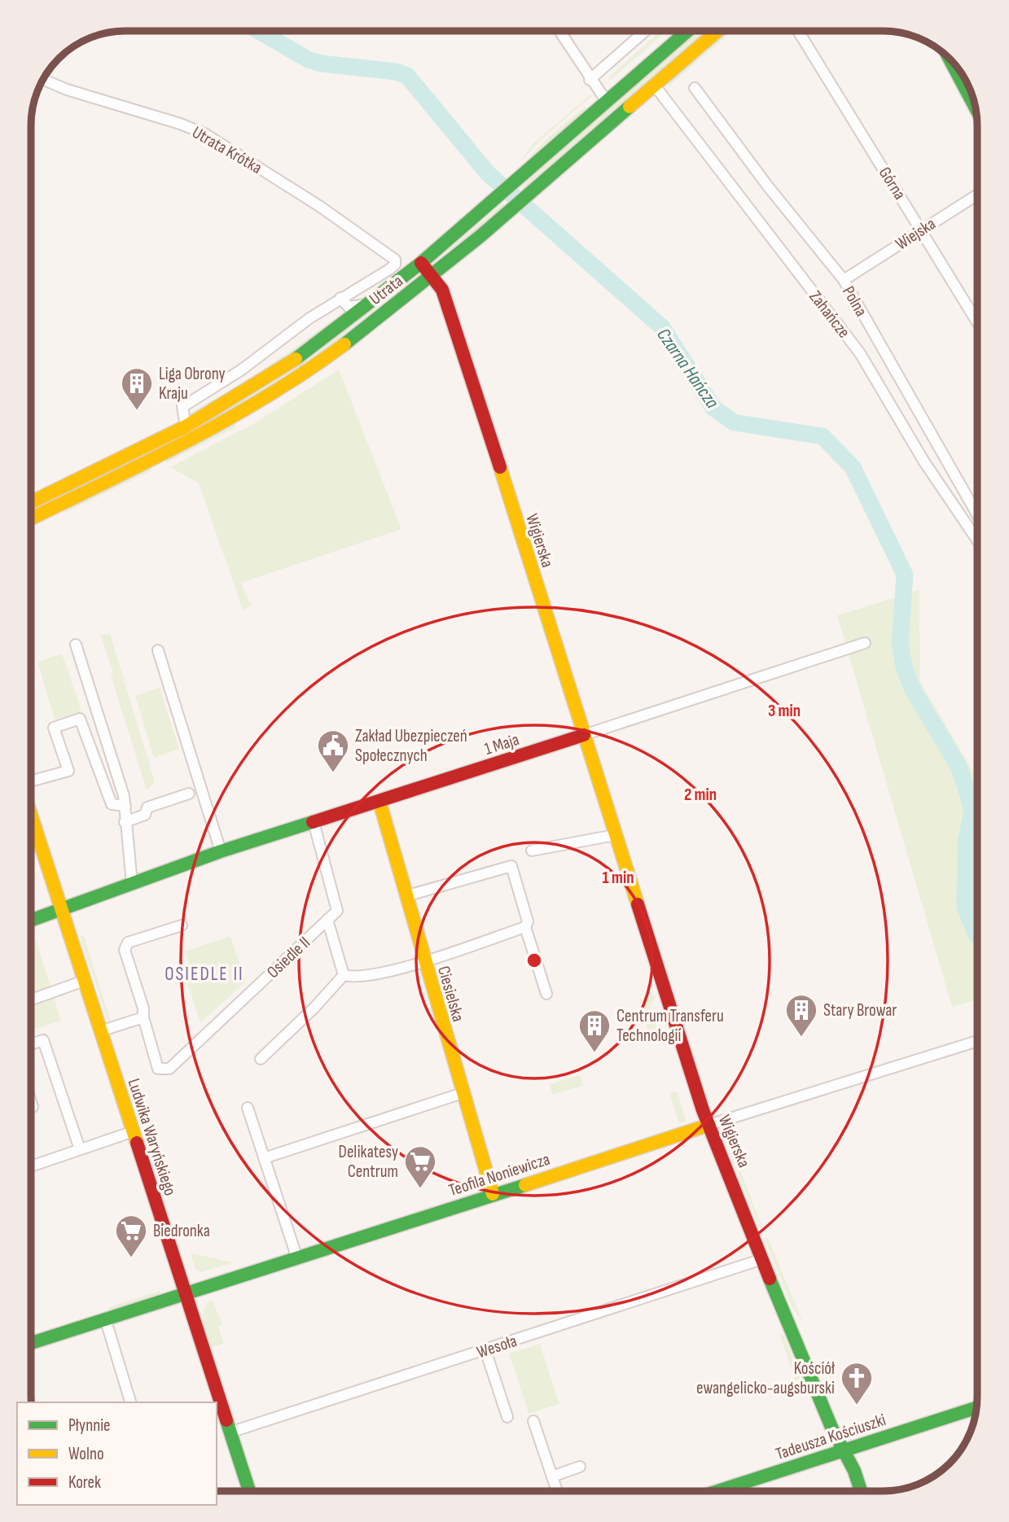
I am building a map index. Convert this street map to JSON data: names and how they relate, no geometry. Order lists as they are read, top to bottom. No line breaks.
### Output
{"streets":{"main road":["Utrata","Wigierska","1 Maja","Ciesielska","Ludwika Waryńskiego","Teofila Noniewicza","Tadeusza Kościuszki"],"street":["Utrata Krótka","Górna","Wiejska","Polna","Zahańcze","Osiedle II","Wesoła"]},"crossings":[["Górna","Wiejska"],["Wiejska","Polna"],["Utrata","Zahańcze"],["Utrata","Wigierska"],["Wigierska","1 Maja"],["Wigierska","Teofila Noniewicza"],["Wigierska","Wesoła"],["Wigierska","Tadeusza Kościuszki"],["1 Maja","Ciesielska"],["1 Maja","Ludwika Waryńskiego"],["Ciesielska","Teofila Noniewicza"],["Ludwika Waryńskiego","Teofila Noniewicza"],["Ludwika Waryńskiego","Wesoła"]],"districts":["OSIEDLE II"],"water":["Czarna Hańcza"],"places":{"building":["Liga Obrony Kraju","Stary Browar","Centrum Transferu Technologii"],"public building":["Zakład Ubezpieczeń Społecznych"],"supermarket":["Delikatesy Centrum","Biedronka"],"church":["Kościół ewangelicko-augsburski"]},"legend":["Płynnie","Wolno","Korek"],"rings":["3 min","2 min","1 min"]}
